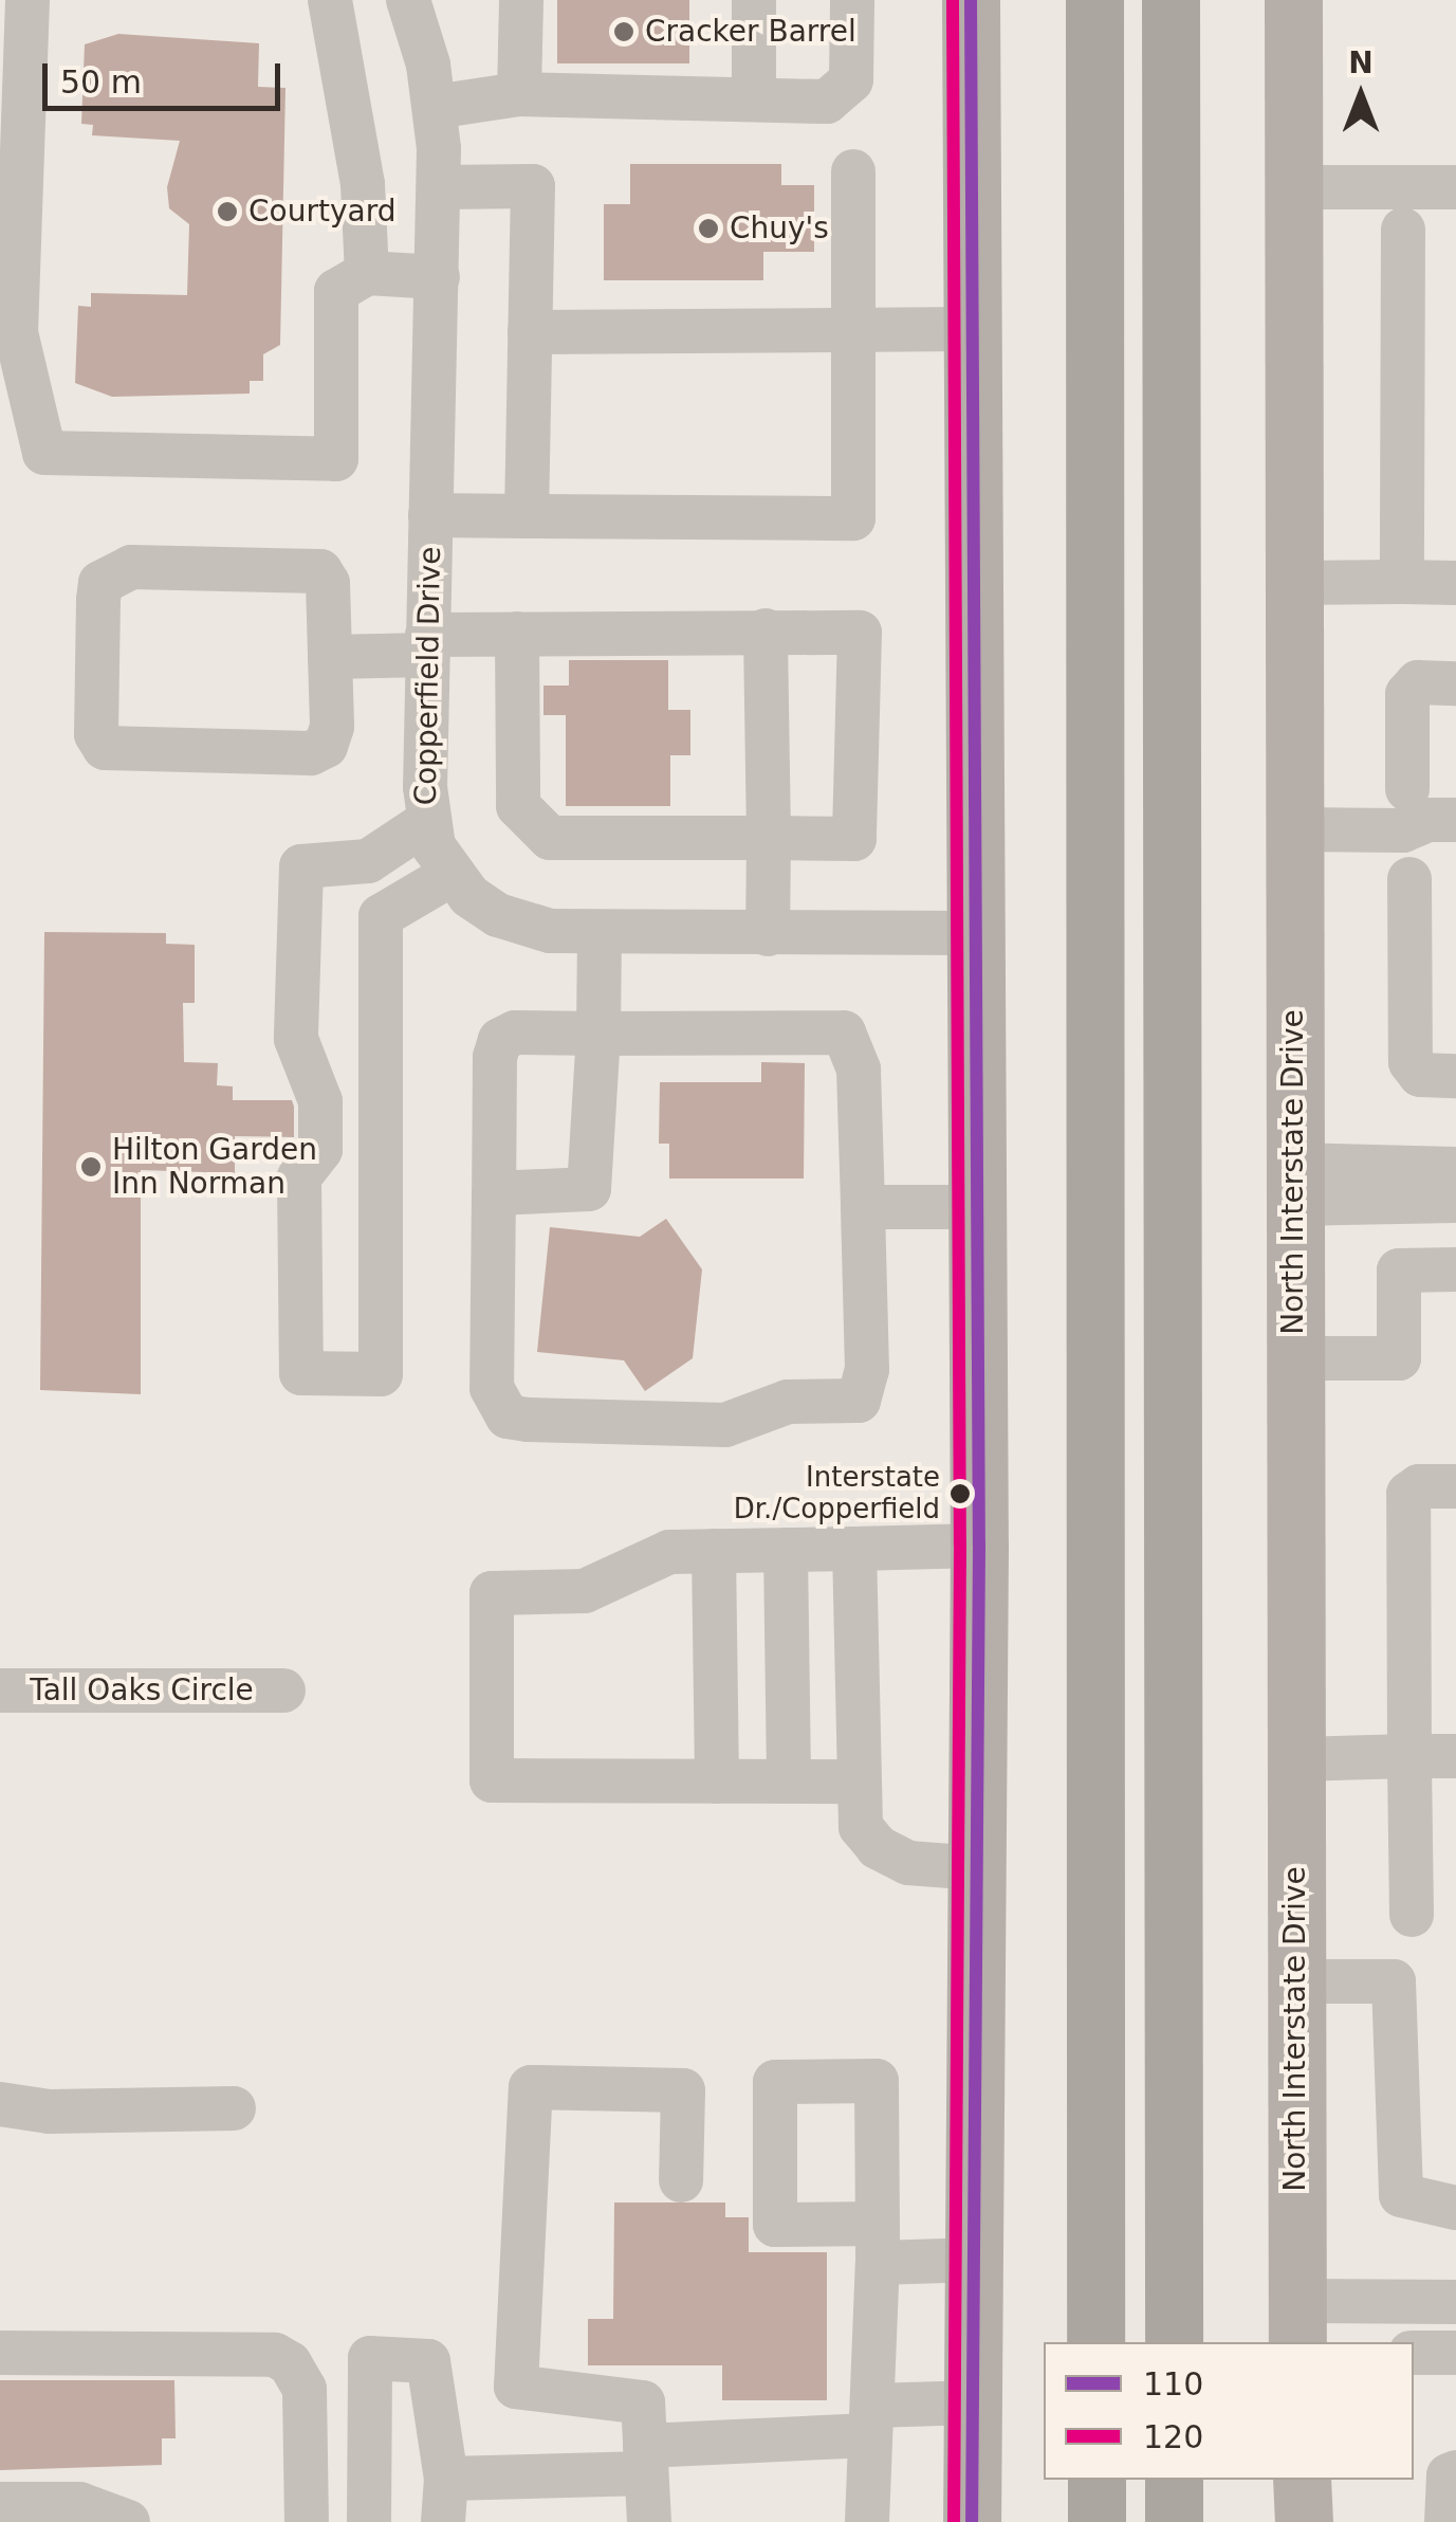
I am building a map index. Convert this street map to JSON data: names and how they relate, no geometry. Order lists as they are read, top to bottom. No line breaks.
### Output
{"streets":{"main road":["North Interstate Drive"],"street":["Copperfield Drive","Tall Oaks Circle"]},"places":["Cracker Barrel","Courtyard","Chuy's","Hilton Garden Inn Norman","Interstate Dr./Copperfield"],"lines":["transit line 110","transit line 120"],"legend":["110","120"],"scale_bar":"50 m","north":"top"}
